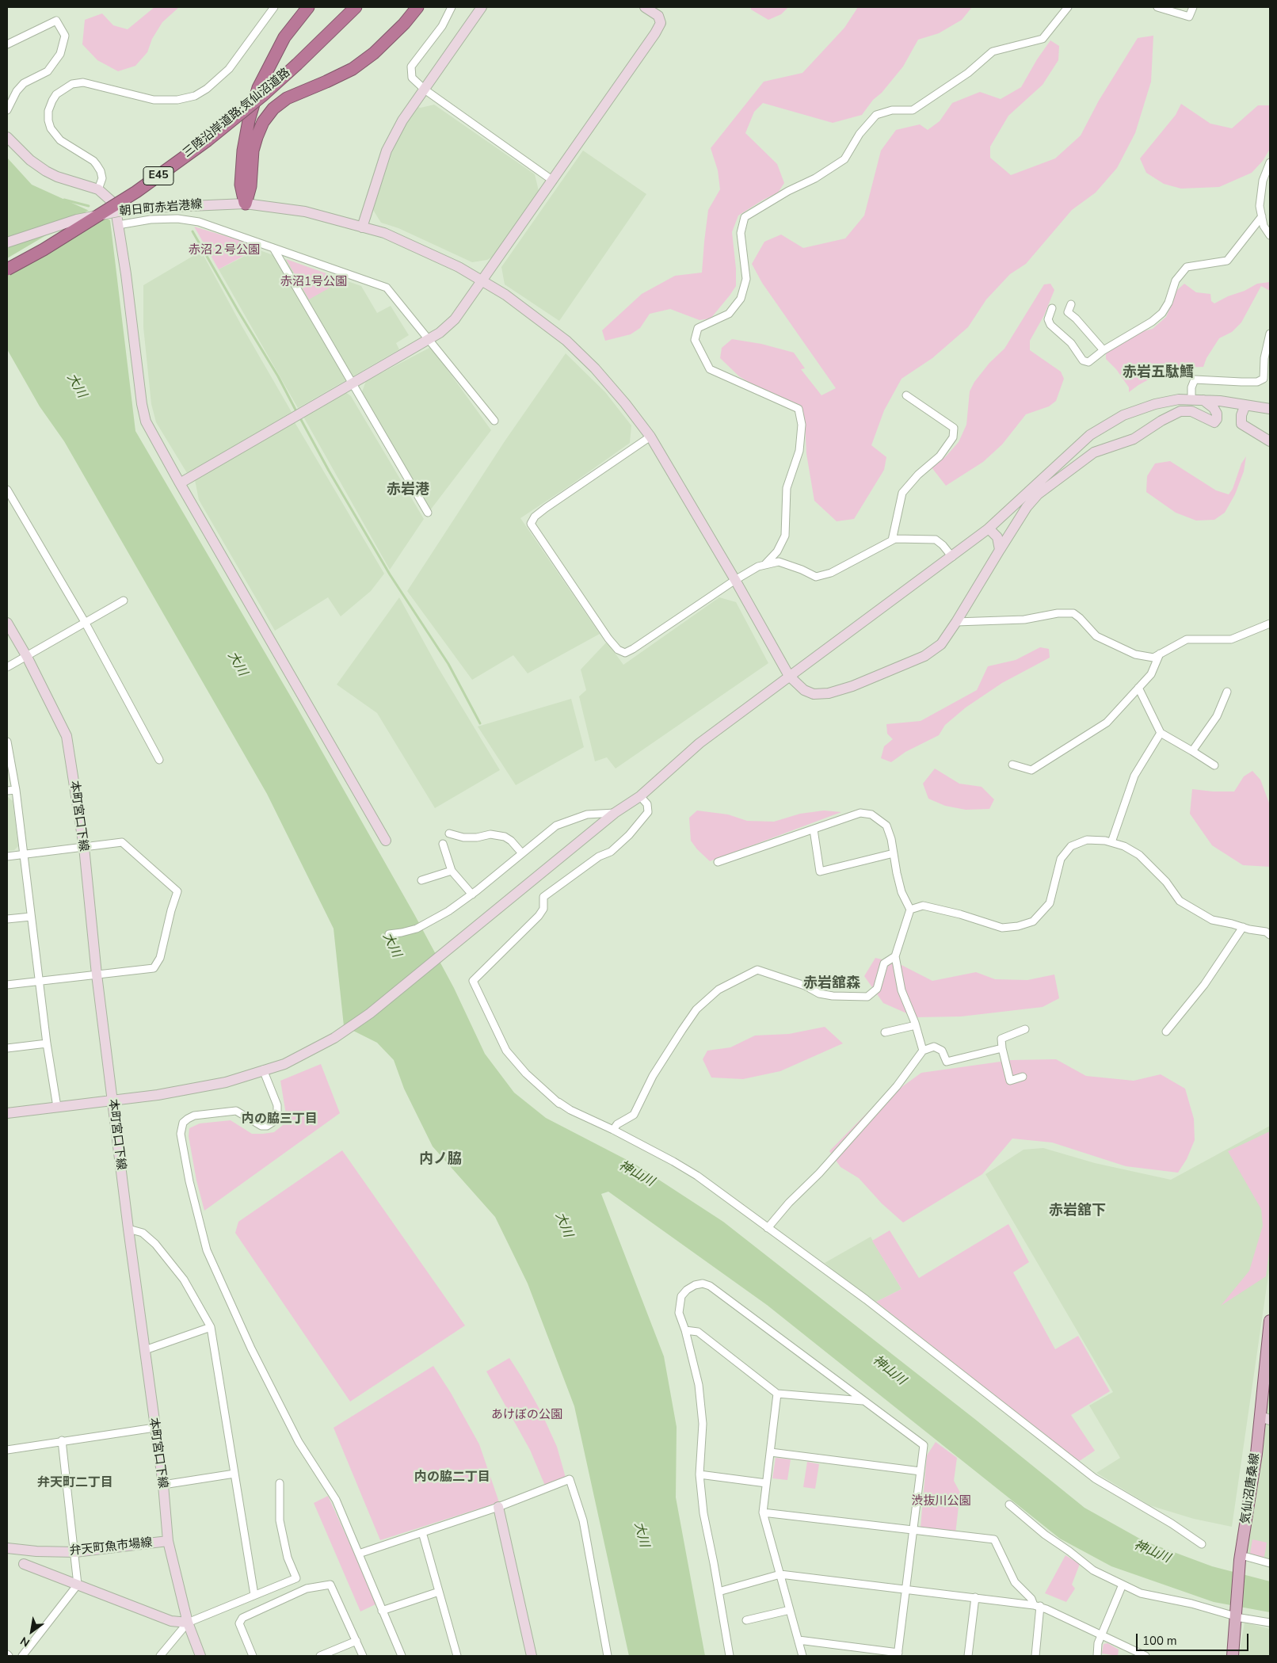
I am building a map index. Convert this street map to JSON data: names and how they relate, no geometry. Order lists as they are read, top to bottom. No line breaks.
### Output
{"streets":{"highway":["三陸沿岸道路;気仙沼道路","E45"],"main road":["気仙沼唐桑線"],"street":["朝日町赤岩港線","本町宮口下線","弁天町魚市場線"]},"crossings":[["本町宮口下線","弁天町魚市場線"]],"districts":["赤岩五駄鱈","赤岩港","赤岩舘森","内の脇三丁目","内ノ脇","赤岩舘下","内の脇二丁目","弁天町二丁目"],"water":["大川","神山川"],"parks":["赤沼２号公園","赤沼1号公園","あけぼの公園","渋抜川公園"],"scale_bar":"100 m","north":"bottom left"}
